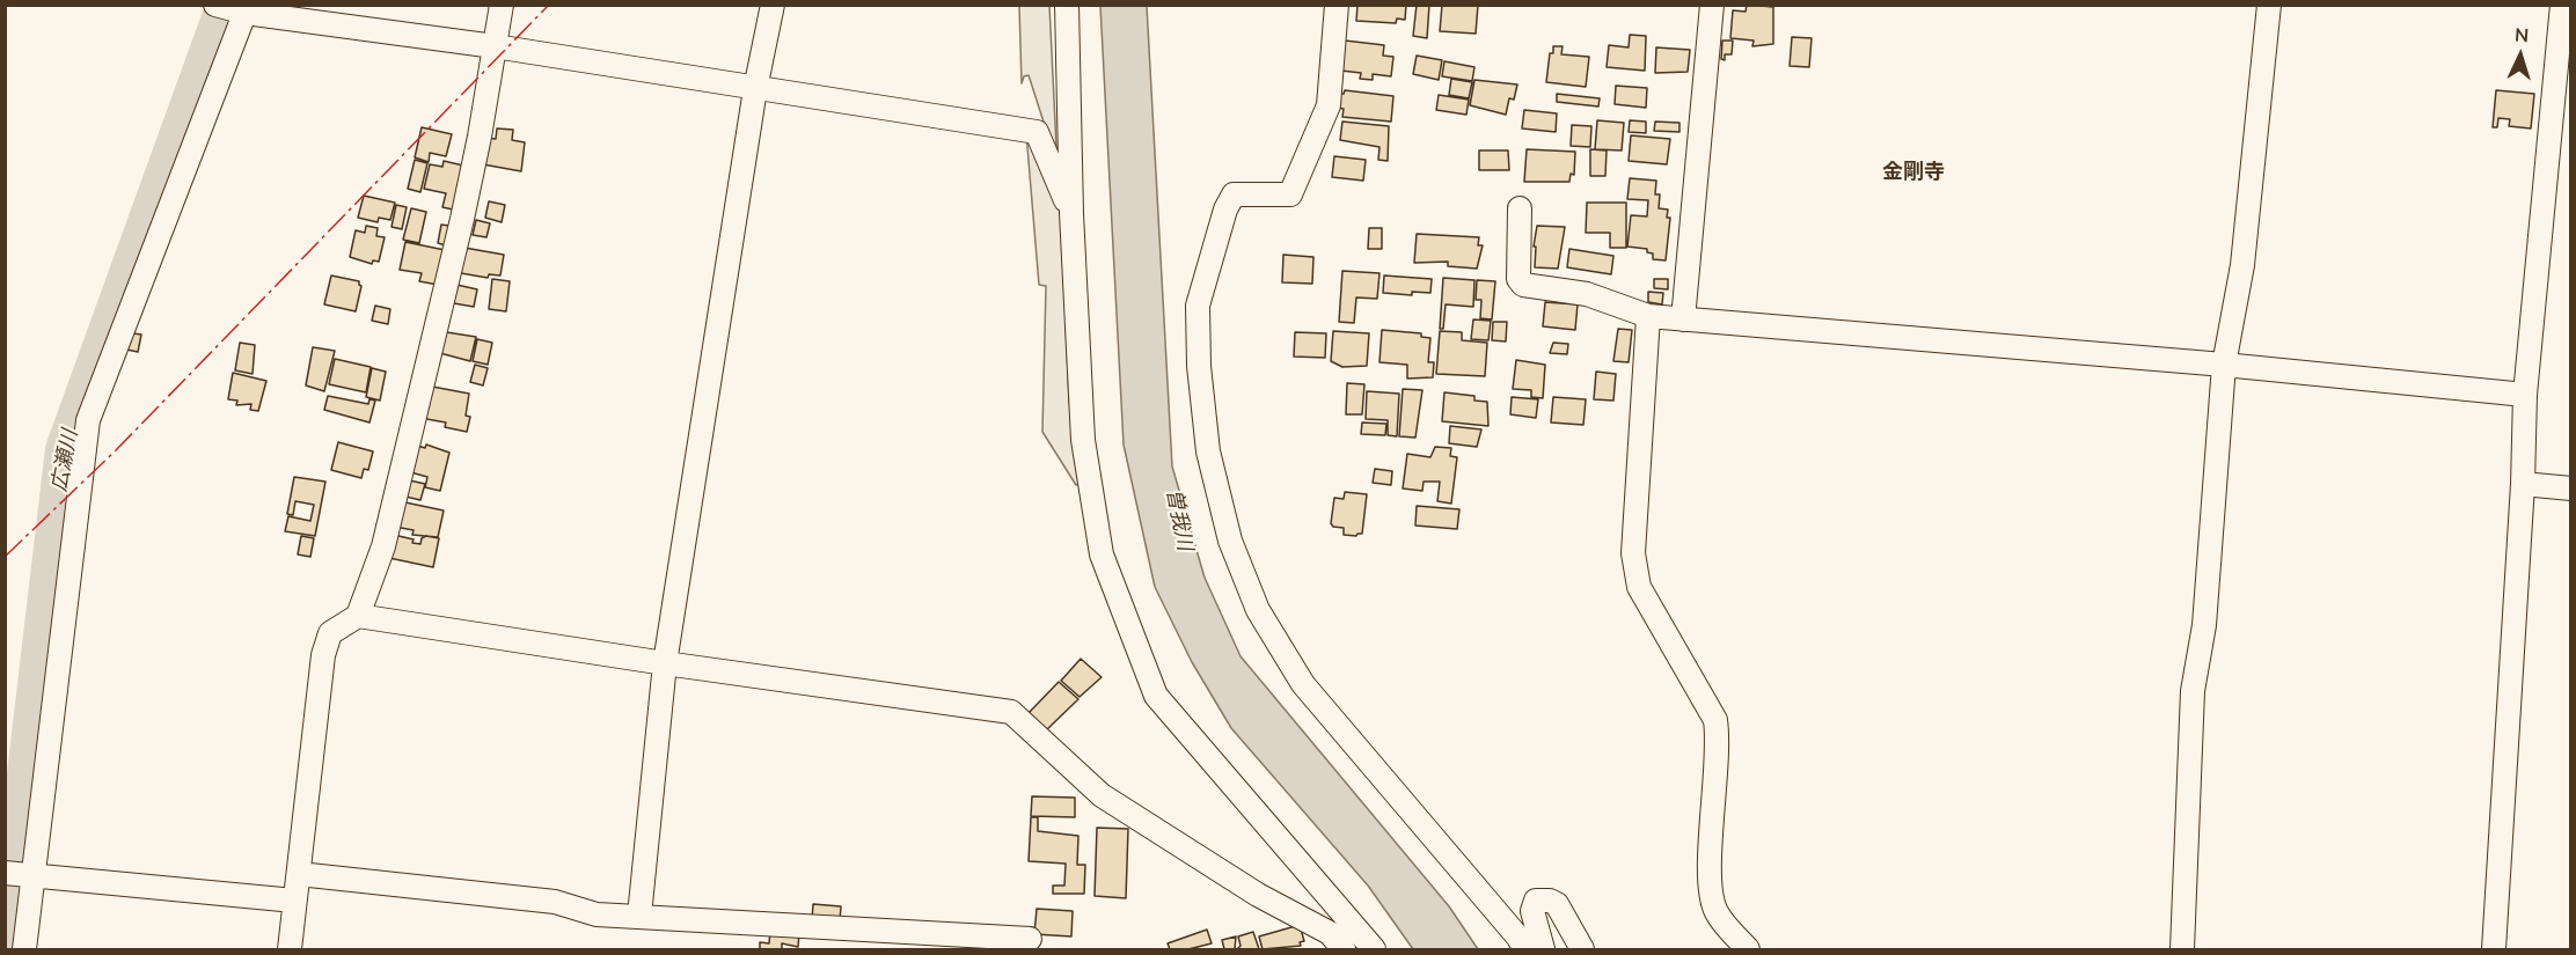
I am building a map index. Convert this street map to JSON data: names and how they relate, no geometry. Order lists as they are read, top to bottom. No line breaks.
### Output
{"districts":["金剛寺"],"water":["広瀬川","曽我川"],"north":"top"}
